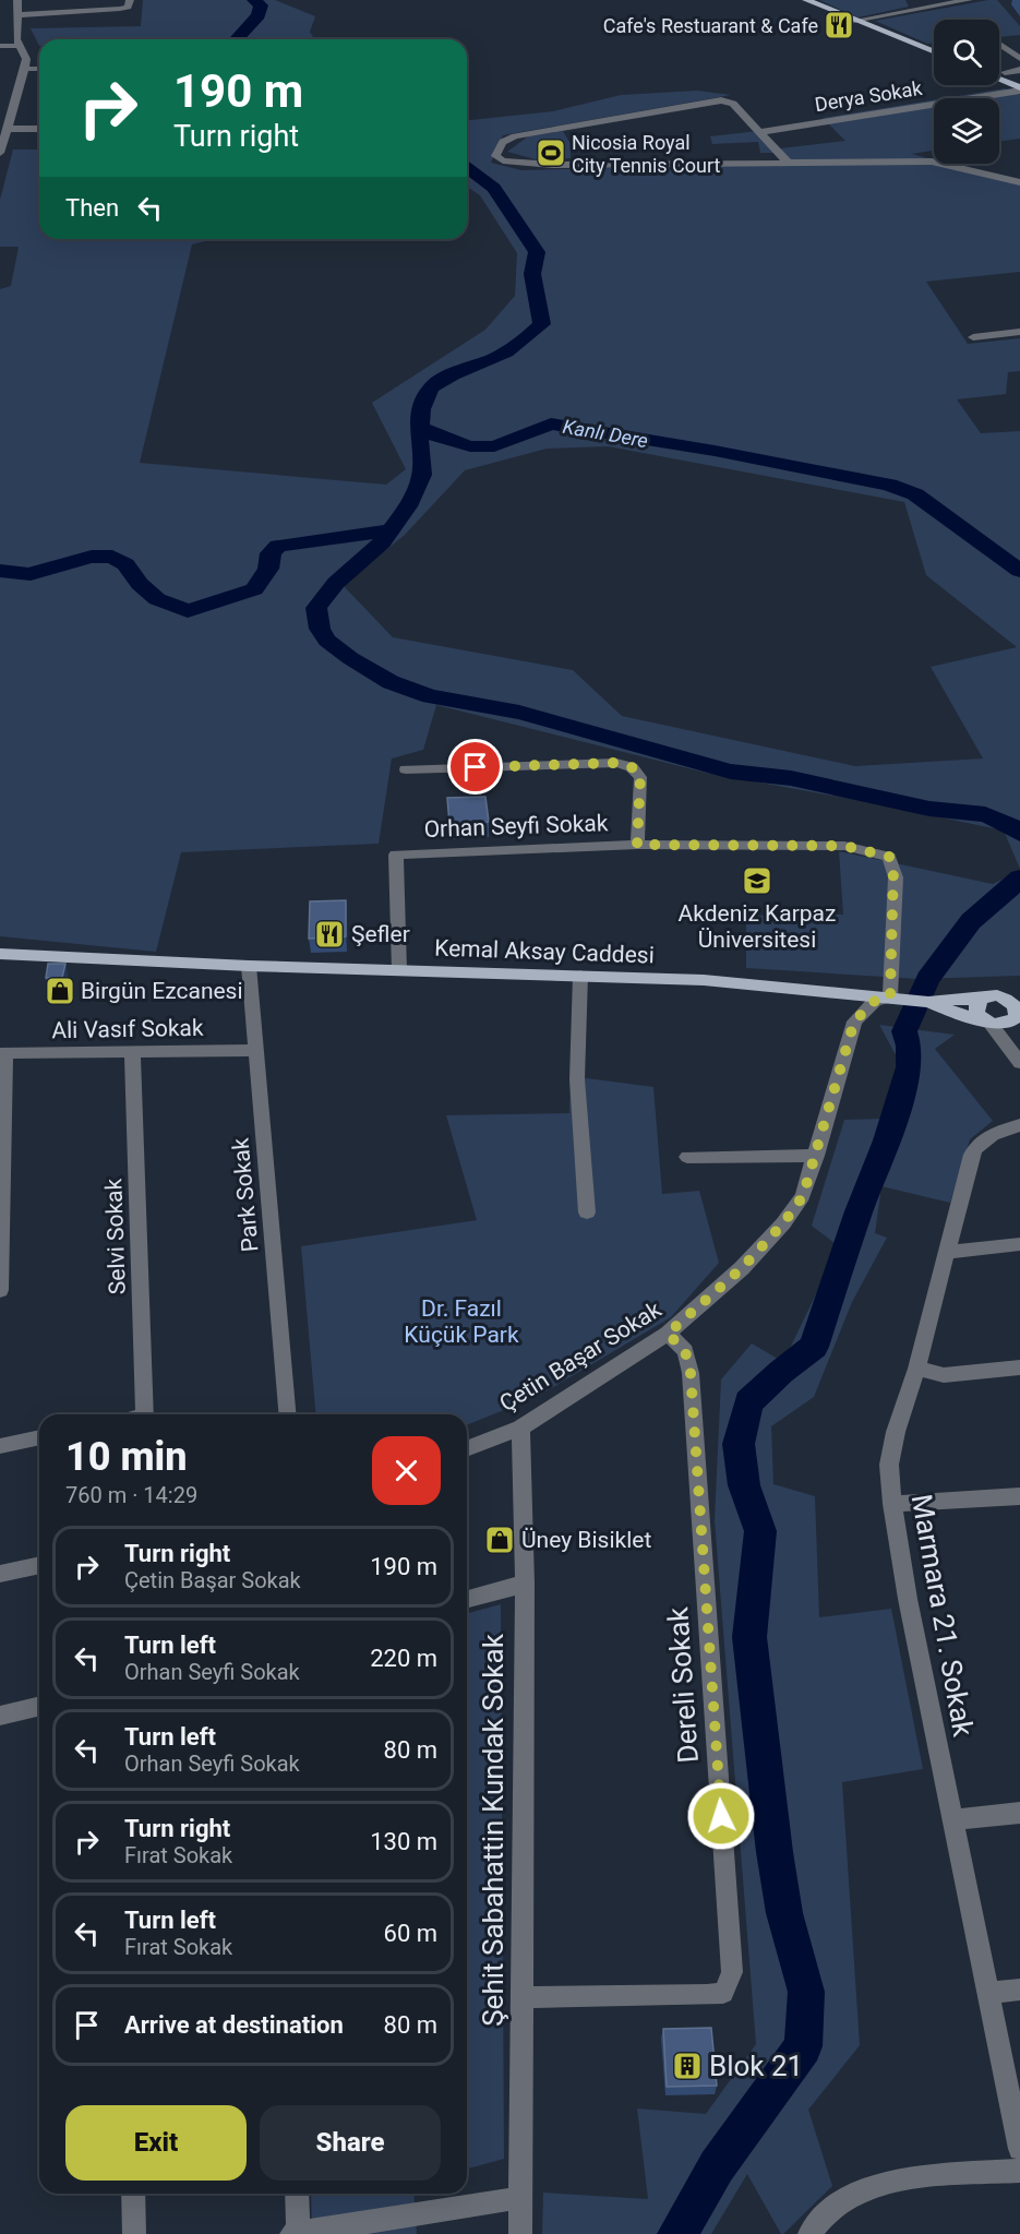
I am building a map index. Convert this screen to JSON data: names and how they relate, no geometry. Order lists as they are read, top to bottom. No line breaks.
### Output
{"streets":{"main road":["Kemal Aksay Caddesi"],"street":["Derya Sokak","Orhan Seyfi Sokak","Ali Vasıf Sokak","Park Sokak","Selvi Sokak","Çetin Başar Sokak","Marmara 21. Sokak","Dereli Sokak","Şehit Sabahattin Kundak Sokak"]},"crossings":[["Orhan Seyfi Sokak","Kemal Aksay Caddesi"],["Orhan Seyfi Sokak","Çetin Başar Sokak"],["Kemal Aksay Caddesi","Park Sokak"],["Kemal Aksay Caddesi","Çetin Başar Sokak"],["Ali Vasıf Sokak","Park Sokak"],["Ali Vasıf Sokak","Selvi Sokak"],["Çetin Başar Sokak","Dereli Sokak"],["Çetin Başar Sokak","Şehit Sabahattin Kundak Sokak"],["Dereli Sokak","Şehit Sabahattin Kundak Sokak"]],"water":["Kanlı Dere"],"parks":["Dr. Fazıl Küçük Park"],"places":{"restaurant":["Cafe's Restuarant & Cafe","Şefler"],"sports":["Nicosia Royal City Tennis Court"],"school or university":["Akdeniz Karpaz Üniversitesi"],"shop":["Birgün Ezcanesi","Üney Bisiklet"],"building":["Blok 21"]},"page":{"turn":["190 m","Turn right"],"then":"Then","heading":["10 min","760 m · 14:29"],"list":[{"name":"Turn right","note":"Çetin Başar Sokak","value":"190 m"},{"name":"Turn left","note":"Orhan Seyfi Sokak","value":"220 m"},{"name":"Turn left","note":"Orhan Seyfi Sokak","value":"80 m"},{"name":"Turn right","note":"Fırat Sokak","value":"130 m"},{"name":"Turn left","note":"Fırat Sokak","value":"60 m"},{"name":"Arrive at destination","value":"80 m"}],"buttons":["Exit","Share"]}}
